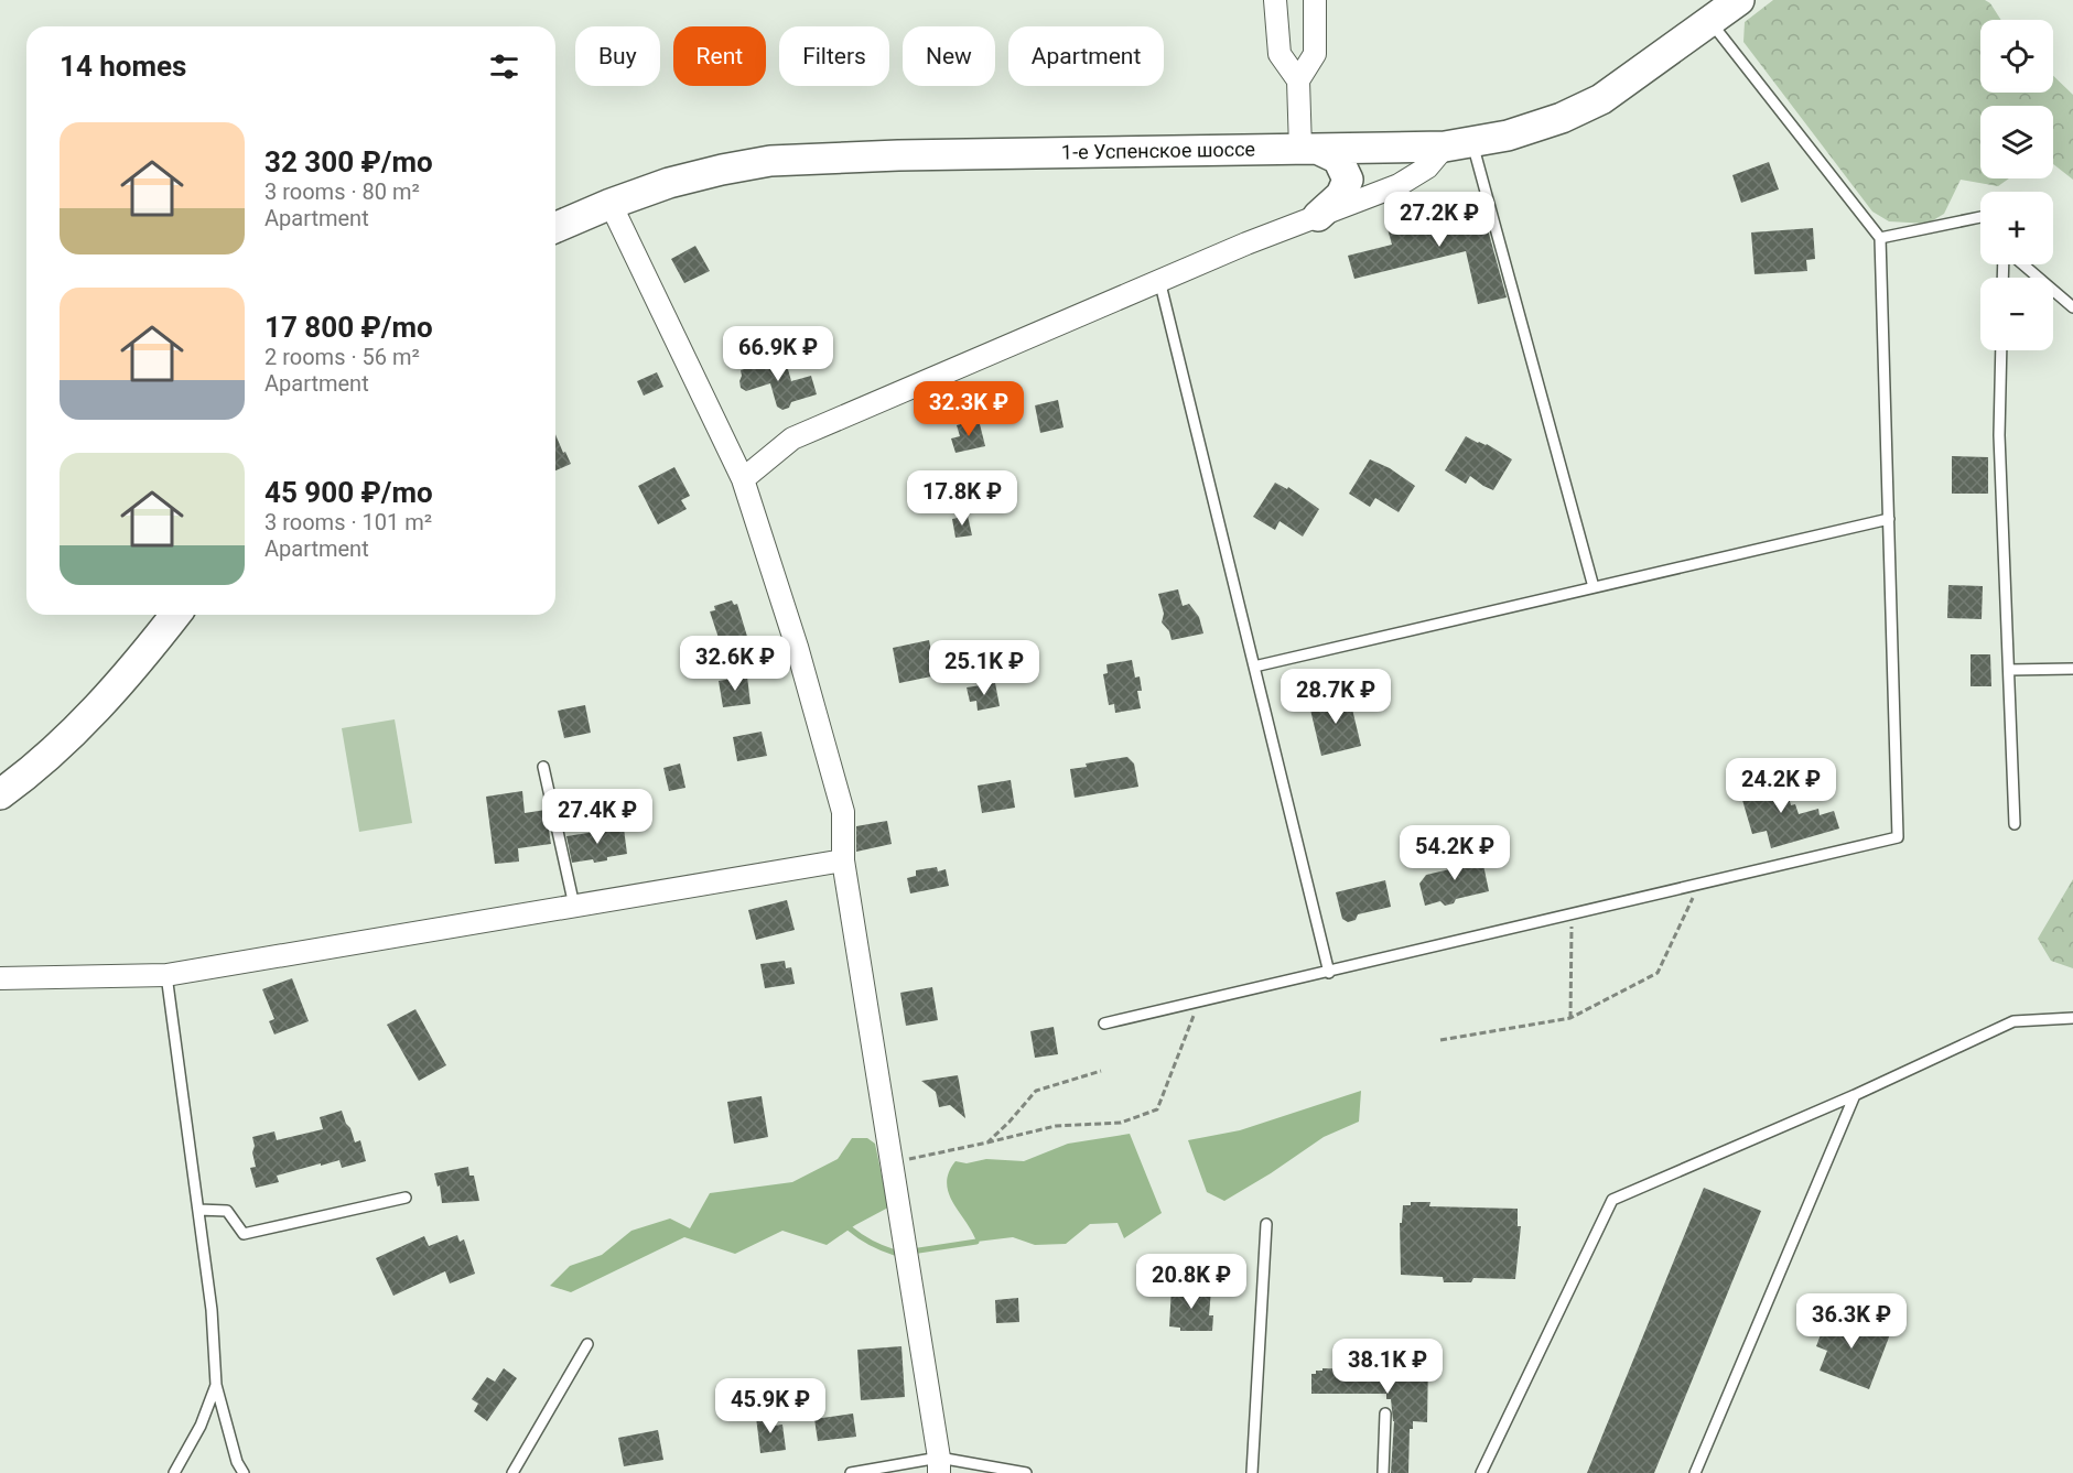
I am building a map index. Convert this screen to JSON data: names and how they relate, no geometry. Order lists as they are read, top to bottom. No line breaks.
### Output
{"streets":{"main road":["1-е Успенское шоссе"]},"page":{"map_buttons":["+","−"],"chip":["Buy","Rent","Filters","New","Apartment"],"heading":"14 homes","list":[{"name":"32 300 ₽/mo","note":"3 rooms · 80 m² · Apartment"},{"name":"17 800 ₽/mo","note":"2 rooms · 56 m² · Apartment"},{"name":"45 900 ₽/mo","note":"3 rooms · 101 m² · Apartment"}],"price":["27.2K ₽","66.9K ₽","32.3K ₽","17.8K ₽","32.6K ₽","25.1K ₽","28.7K ₽","24.2K ₽","27.4K ₽","54.2K ₽","20.8K ₽","36.3K ₽","38.1K ₽","45.9K ₽"]}}
